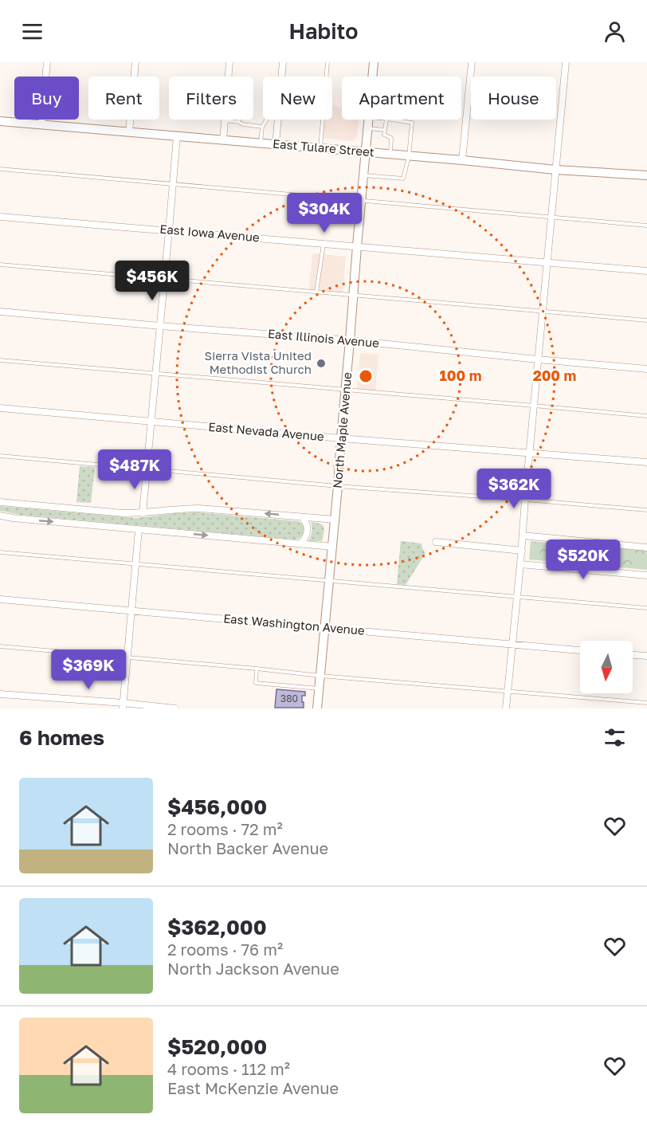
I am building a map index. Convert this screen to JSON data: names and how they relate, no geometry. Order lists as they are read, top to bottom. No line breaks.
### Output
{"streets":{"main road":["East Tulare Street","North Maple Avenue"],"street":["East Iowa Avenue","East Illinois Avenue","East Nevada Avenue","East Washington Avenue"]},"crossings":[["East Tulare Street","North Maple Avenue"],["East Iowa Avenue","North Maple Avenue"],["East Illinois Avenue","North Maple Avenue"],["North Maple Avenue","East Nevada Avenue"],["North Maple Avenue","East Washington Avenue"]],"places":["Sierra Vista United Methodist Church"],"house_numbers":["380"],"north":"bottom","page":{"header":"Habito","chip":["Buy","Rent","Filters","New","Apartment","House"],"price":["$304K","$456K","$487K","$362K","$520K","$369K"],"heading":"6 homes","list":[{"name":"$456,000","note":"2 rooms · 72 m² · North Backer Avenue"},{"name":"$362,000","note":"2 rooms · 76 m² · North Jackson Avenue"},{"name":"$520,000","note":"4 rooms · 112 m² · East McKenzie Avenue"}]},"rings":["100 m","200 m"]}
